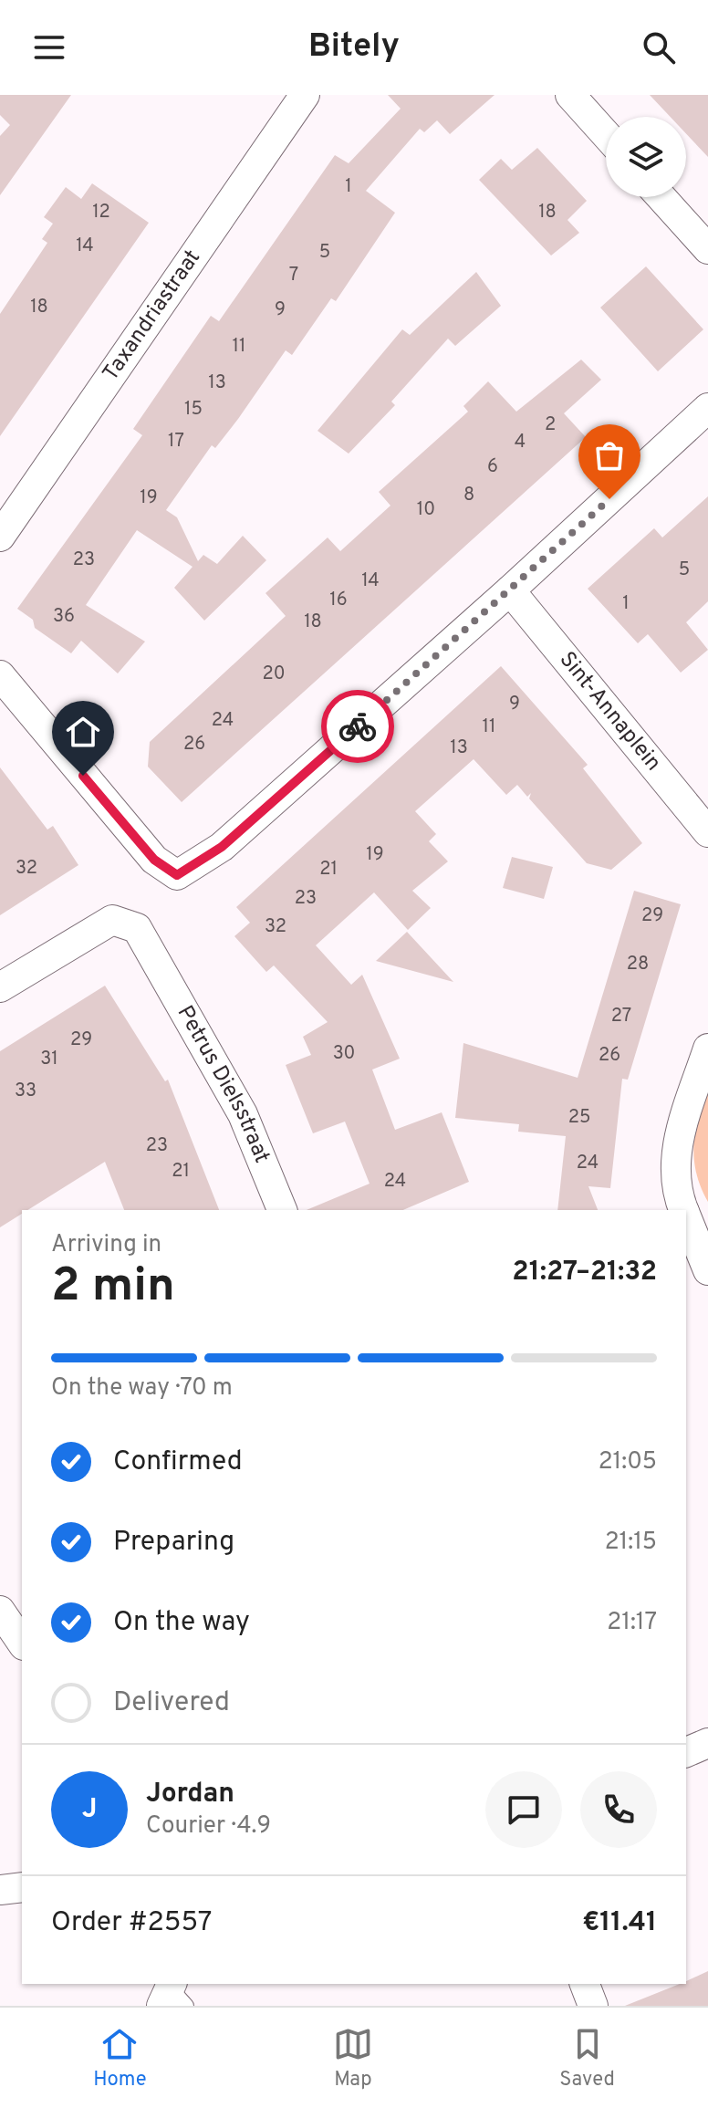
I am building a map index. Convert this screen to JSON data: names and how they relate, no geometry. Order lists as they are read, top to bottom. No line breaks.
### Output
{"streets":{"street":["Taxandriastraat","Sint-Annaplein","Petrus Dielsstraat"]},"house_numbers":["1","12","18","14","5","7","18","9","11","13","15","2","17","4","6","8","19","10","23","5","14","16","1","36","18","20","9","24","11","26","13","19","32","21","23","29","32","28","27","29","30","26","31","33","25","23","24","21","24"],"page":{"header":"Bitely","heading":["2 min","Arriving in","21:27–21:32"],"panel":["Jordan","Courier · 4.9","Order #2557","€11.41"],"bar":"On the way · 70 m","list":[["Confirmed","21:05"],["Preparing","21:15"],["On the way","21:17"],"Delivered"],"round":"J","tabs":["Home","Map","Saved"]}}
